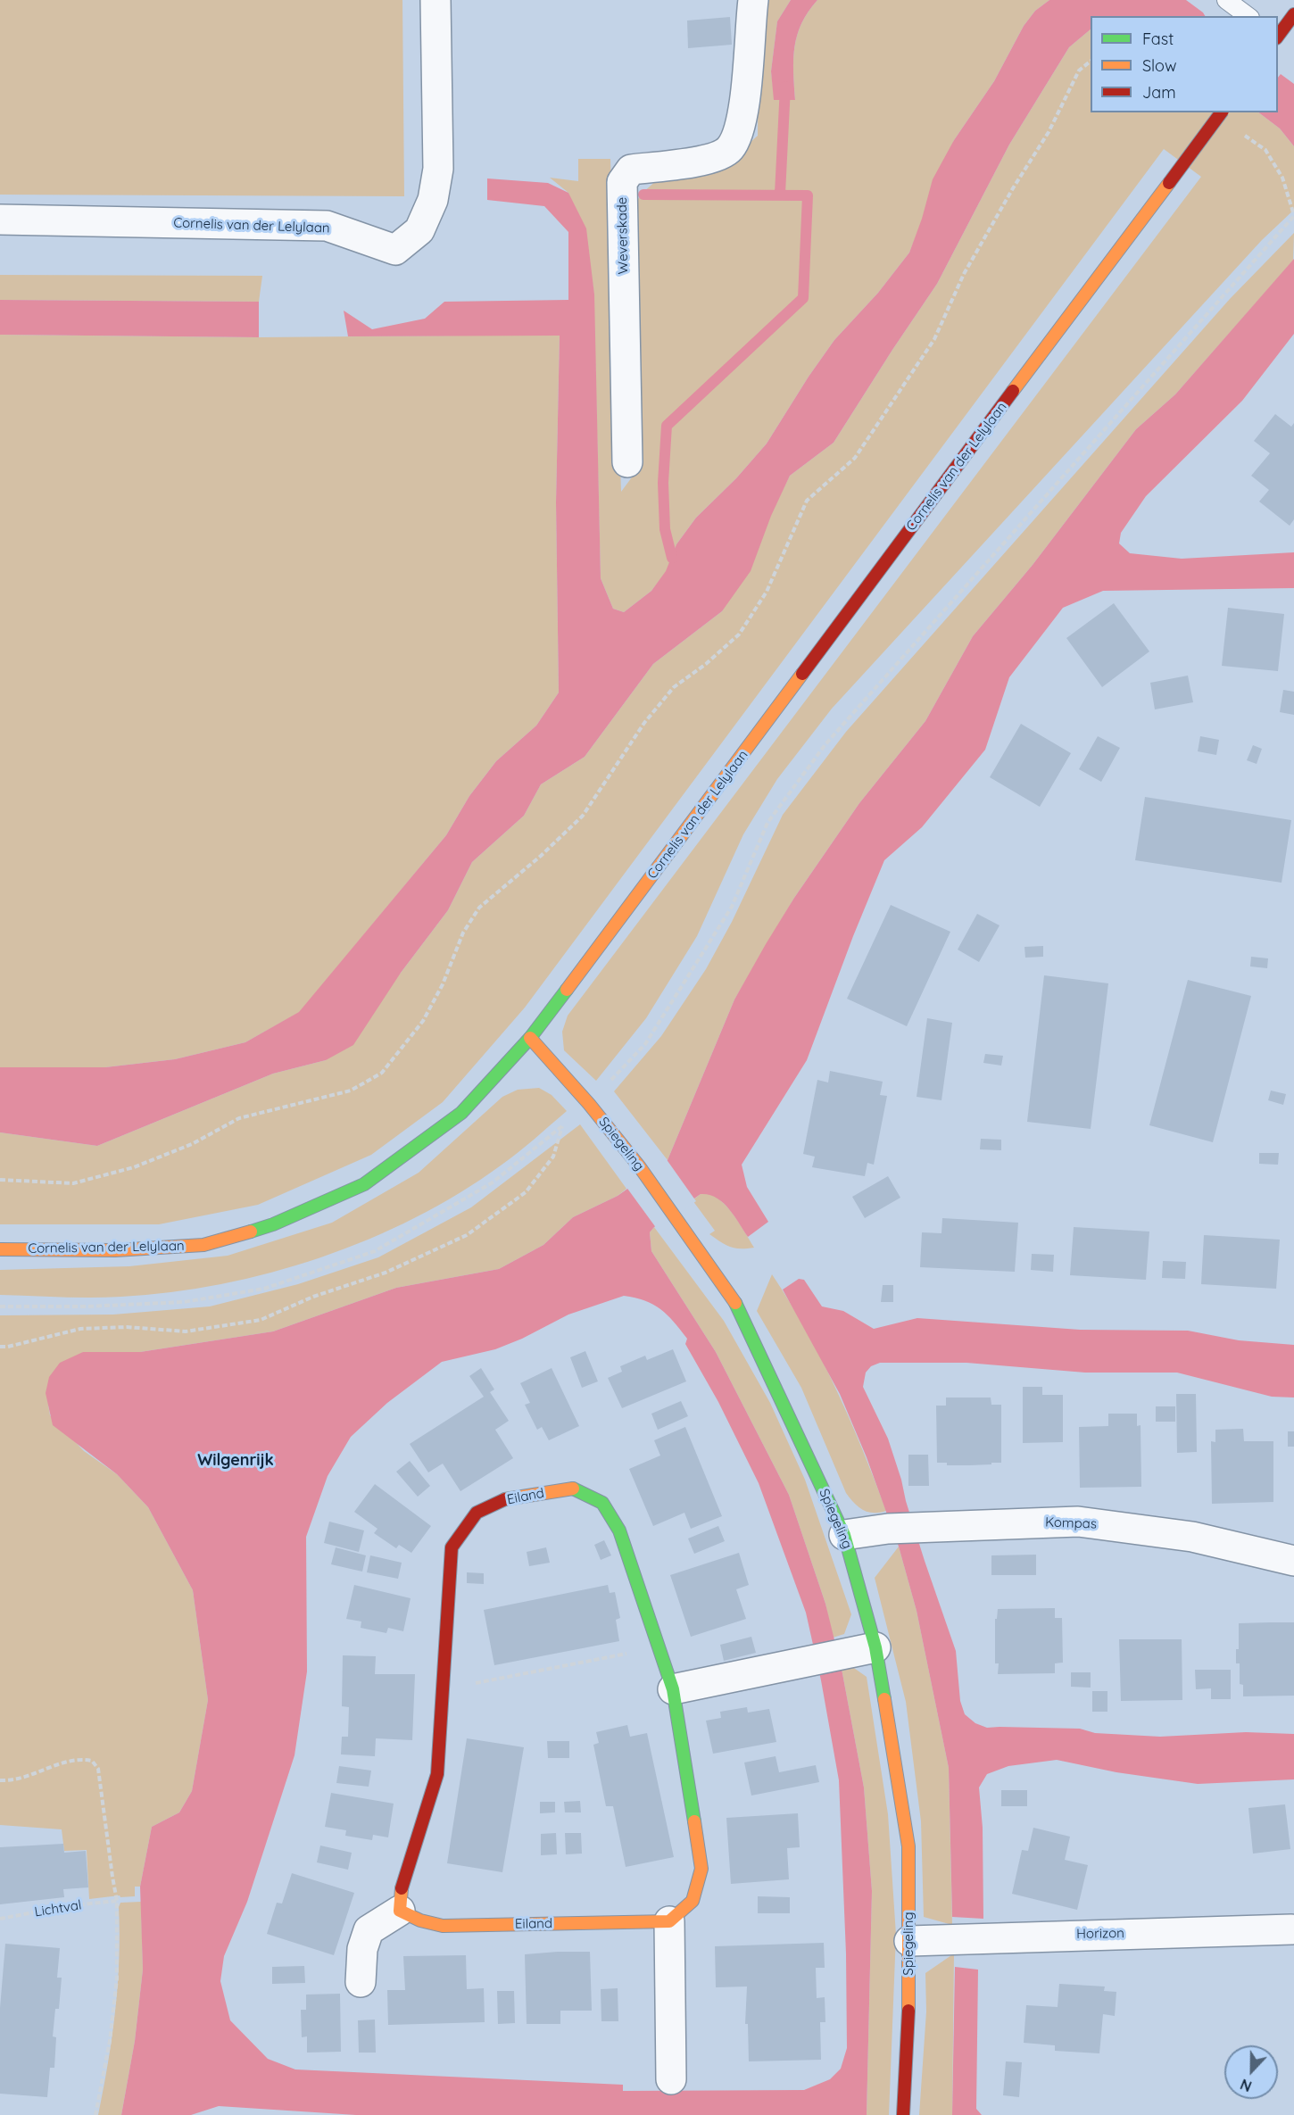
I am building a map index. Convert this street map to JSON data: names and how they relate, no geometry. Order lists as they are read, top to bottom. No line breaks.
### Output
{"streets":{"street":["Cornelis van der Lelylaan","Weverskade","Spiegeling","Eiland","Kompas","Horizon"],"path":["Lichtval"]},"crossings":[["Cornelis van der Lelylaan","Spiegeling"],["Spiegeling","Kompas"],["Spiegeling","Horizon"]],"districts":["Wilgenrijk"],"legend":["Fast","Slow","Jam"],"north":"bottom"}
